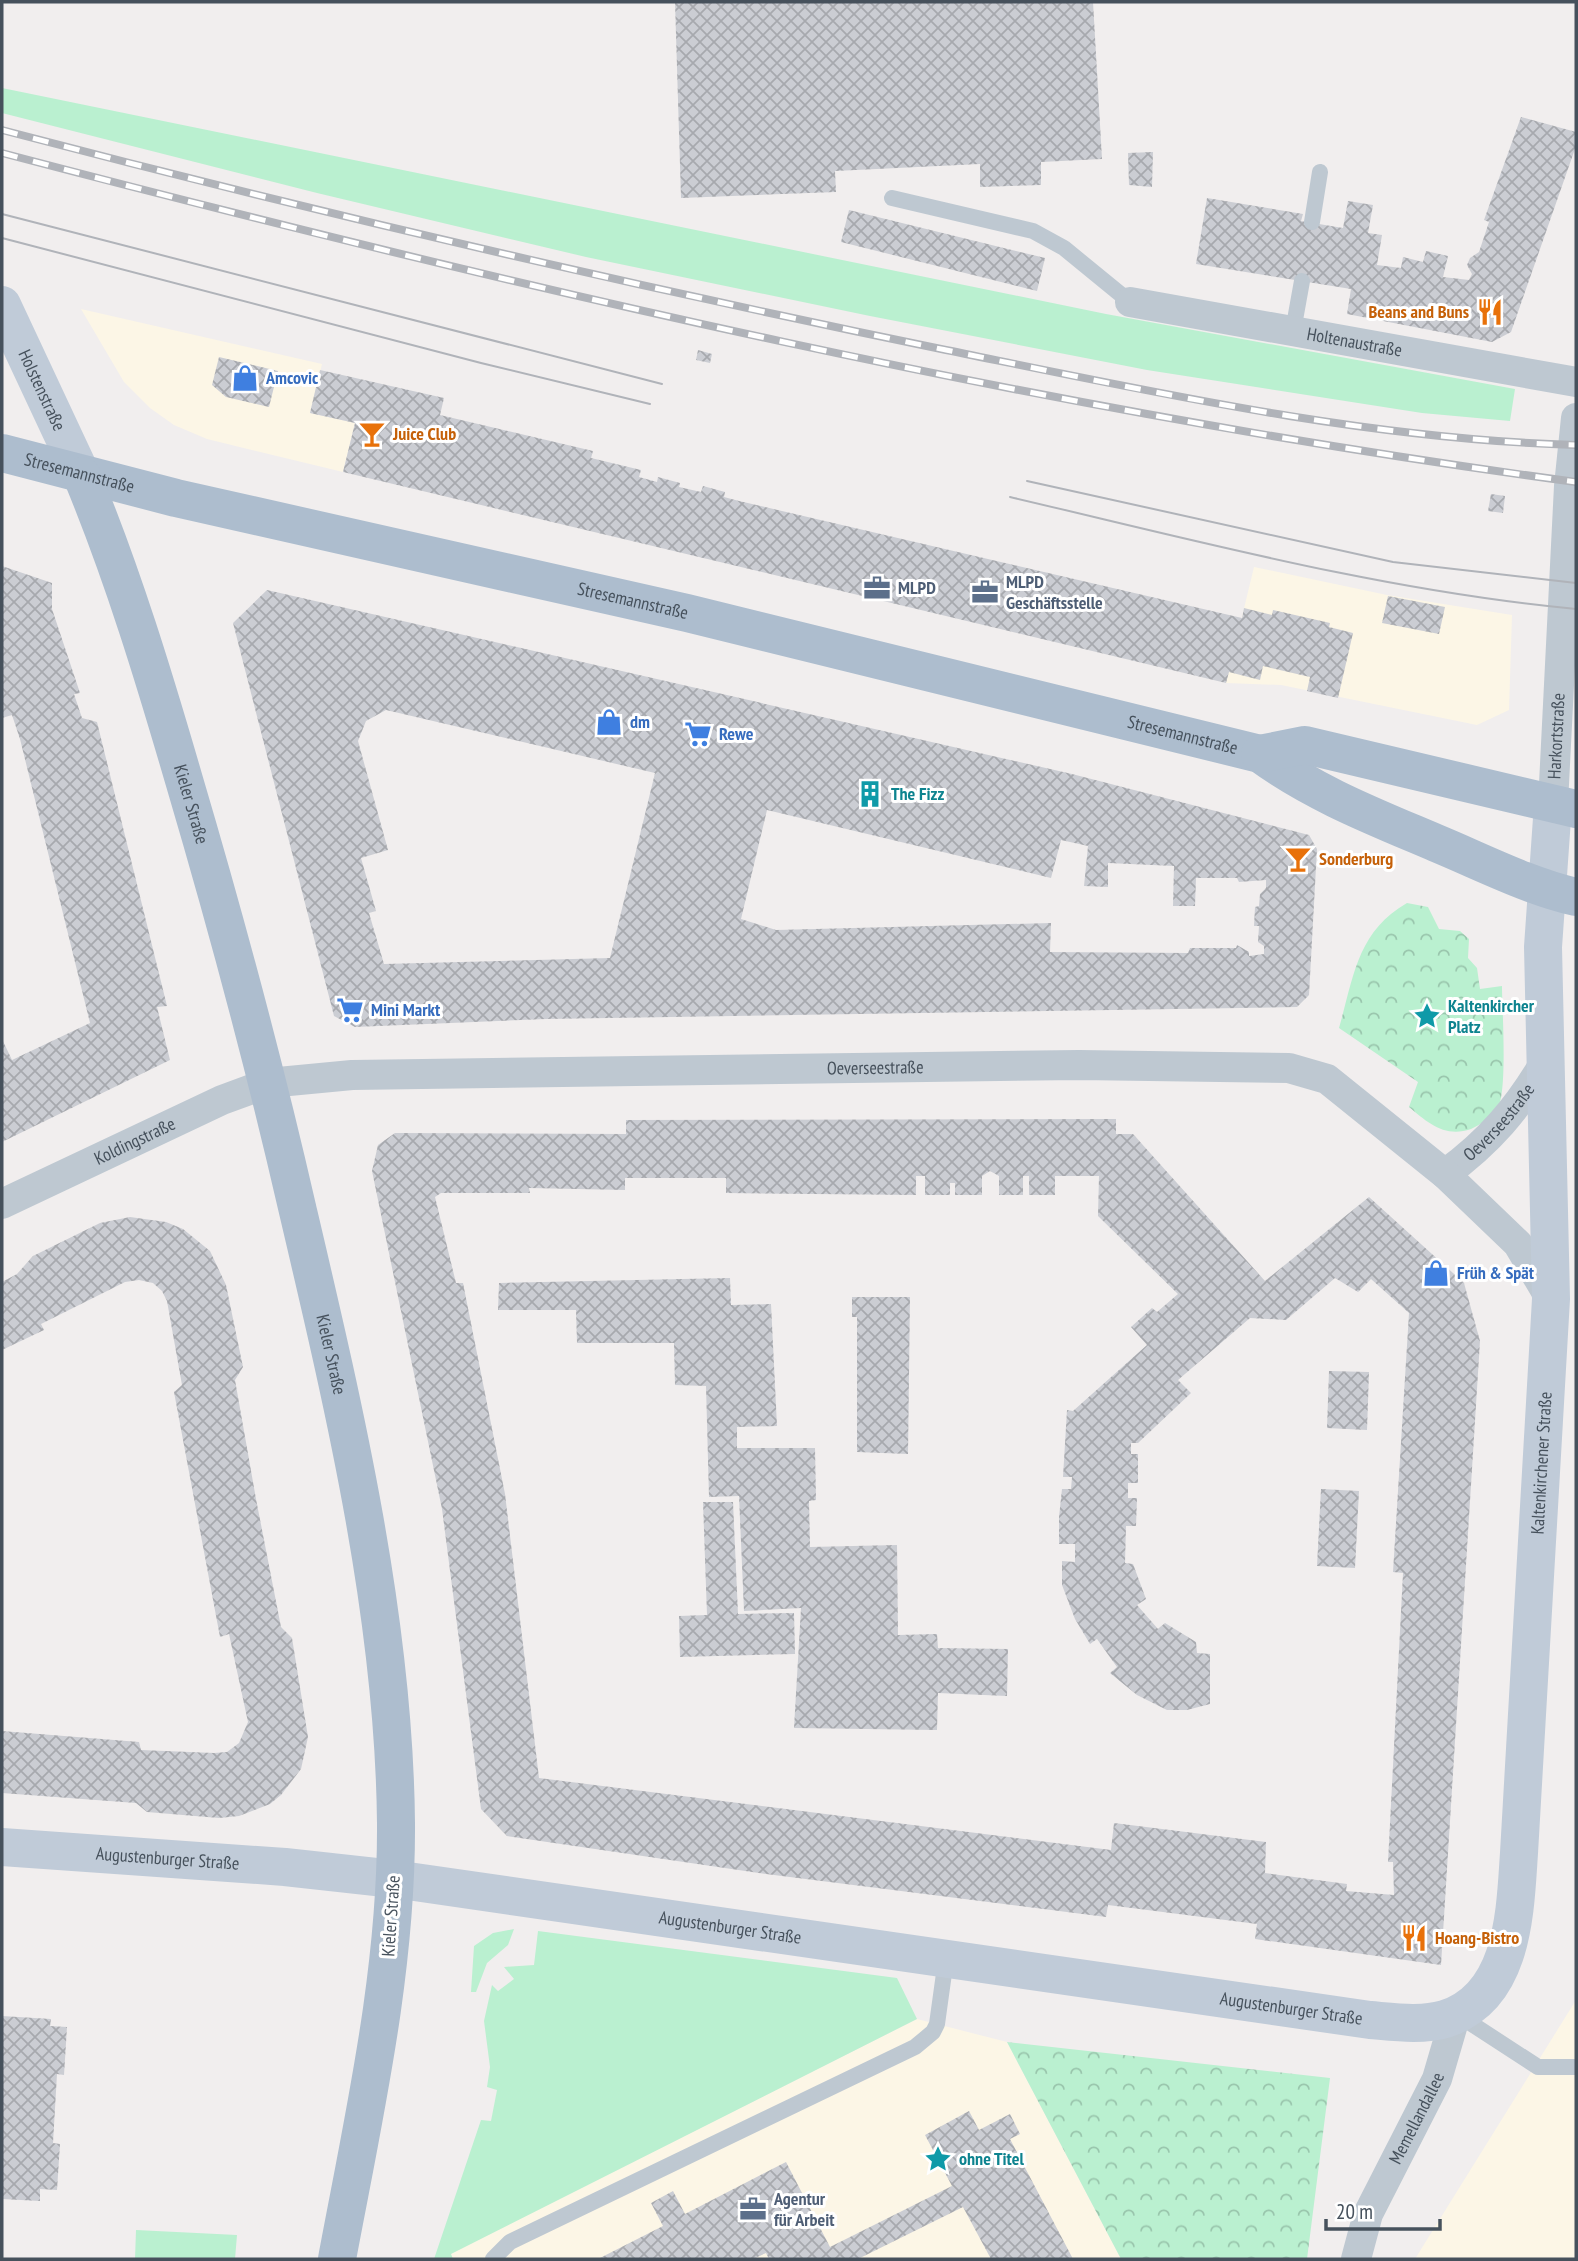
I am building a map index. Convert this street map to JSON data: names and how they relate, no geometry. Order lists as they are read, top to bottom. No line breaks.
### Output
{"streets":{"main road":["Stresemannstraße","Kieler Straße"],"street":["Holtenaustraße","Holstenstraße","Harkortstraße","Oeverseestraße","Koldingstraße","Kaltenkirchener Straße","Augustenburger Straße","Memellandallee"]},"crossings":[["Holstenstraße","Stresemannstraße"],["Holstenstraße","Kieler Straße"],["Stresemannstraße","Harkortstraße"],["Stresemannstraße","Kieler Straße"],["Stresemannstraße","Kaltenkirchener Straße"],["Harkortstraße","Kaltenkirchener Straße"],["Kieler Straße","Oeverseestraße"],["Kieler Straße","Koldingstraße"],["Kieler Straße","Augustenburger Straße"],["Oeverseestraße","Koldingstraße"],["Oeverseestraße","Kaltenkirchener Straße"],["Kaltenkirchener Straße","Augustenburger Straße"],["Kaltenkirchener Straße","Memellandallee"],["Augustenburger Straße","Memellandallee"]],"places":{"restaurant":["Beans and Buns","Hoang-Bistro"],"shop":["Amcovic","dm","Früh & Spät"],"bar":["Juice Club","Sonderburg"],"office":["MLPD","MLPD Geschäftsstelle","Agentur für Arbeit"],"supermarket":["Rewe","Mini Markt"],"building":["The Fizz"],"place":["Kaltenkircher Platz","ohne Titel"]},"scale_bar":"20 m"}
